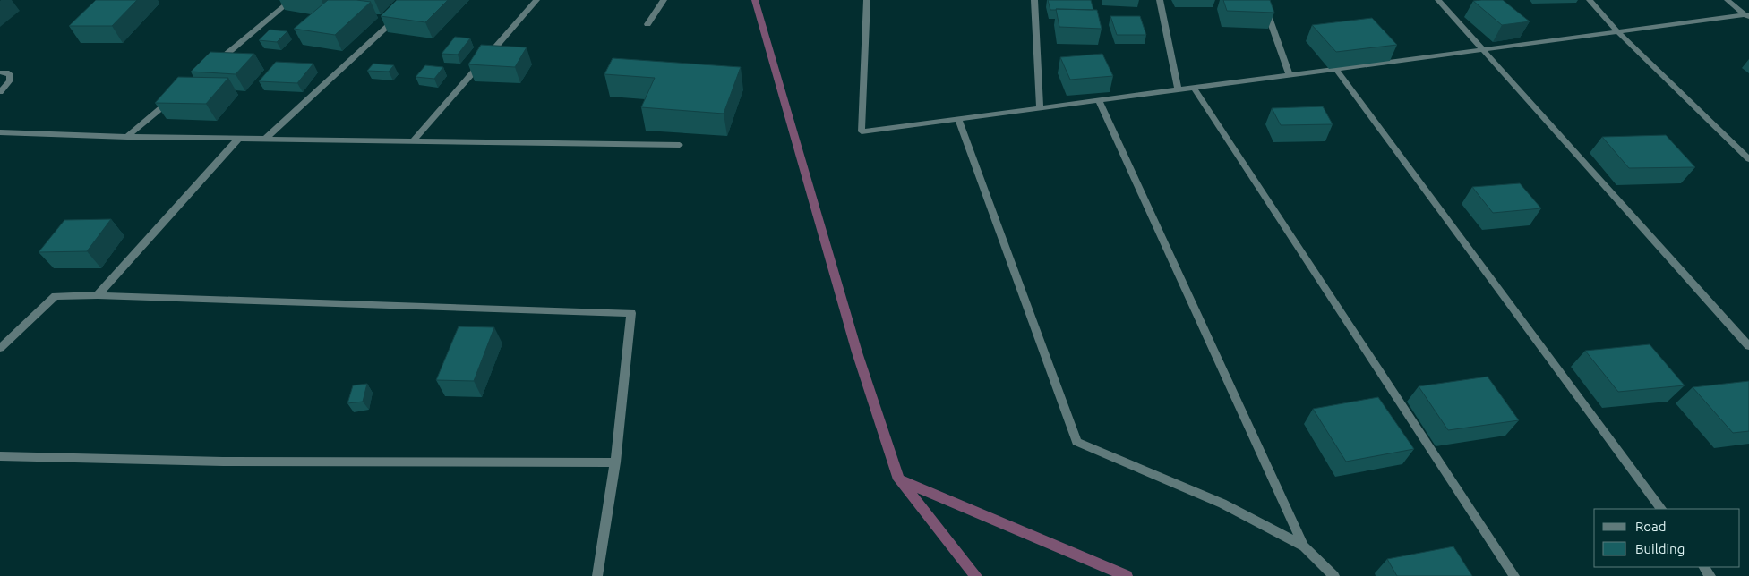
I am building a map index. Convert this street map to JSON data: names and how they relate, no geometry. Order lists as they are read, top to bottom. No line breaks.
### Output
{"legend":["Road","Building"]}
